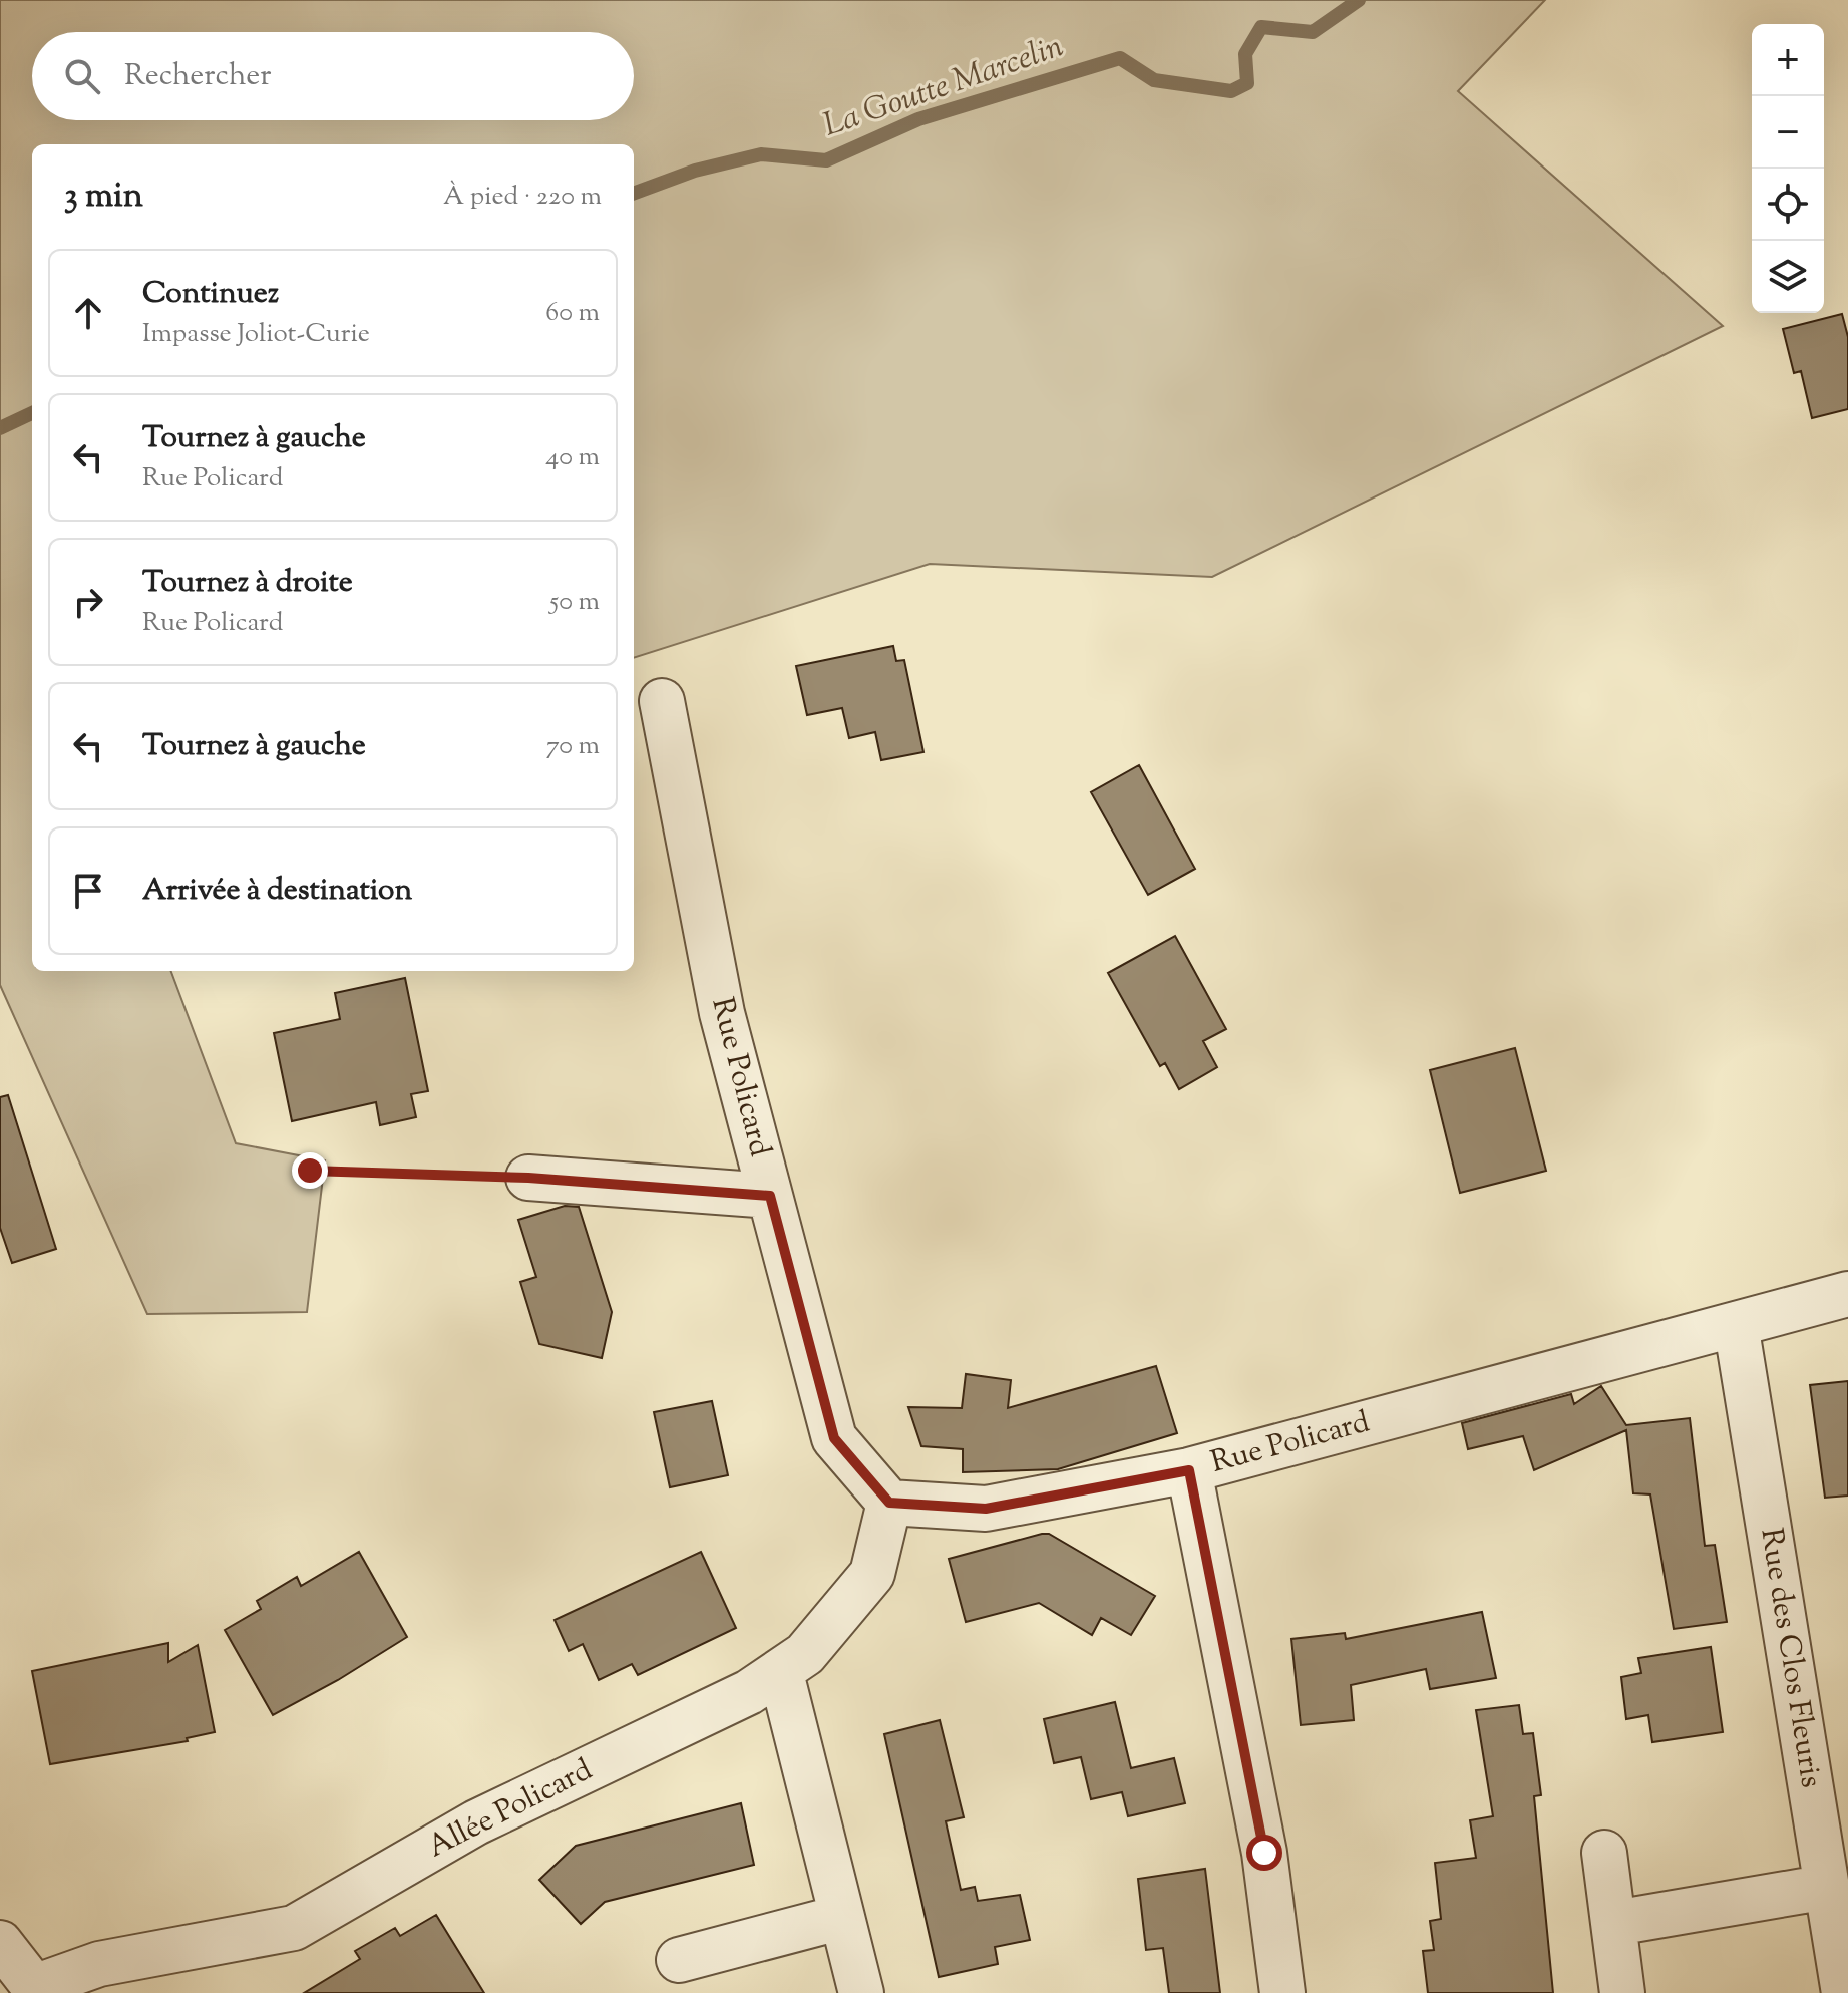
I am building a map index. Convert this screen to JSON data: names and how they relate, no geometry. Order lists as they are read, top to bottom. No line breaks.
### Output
{"streets":{"street":["Rue Policard","Rue des Clos Fleuris","Allée Policard"]},"crossings":[["Rue Policard","Rue des Clos Fleuris"],["Rue Policard","Allée Policard"]],"water":["La Goutte Marcelin"],"page":{"map_buttons":["+","−"],"search":"Rechercher","heading":["3 min","À pied · 220 m"],"list":[["Continuez","Impasse Joliot-Curie","60 m"],["Tournez à gauche","Rue Policard","40 m"],["Tournez à droite","Rue Policard","50 m"],["Tournez à gauche","70 m"],"Arrivée à destination"]}}
